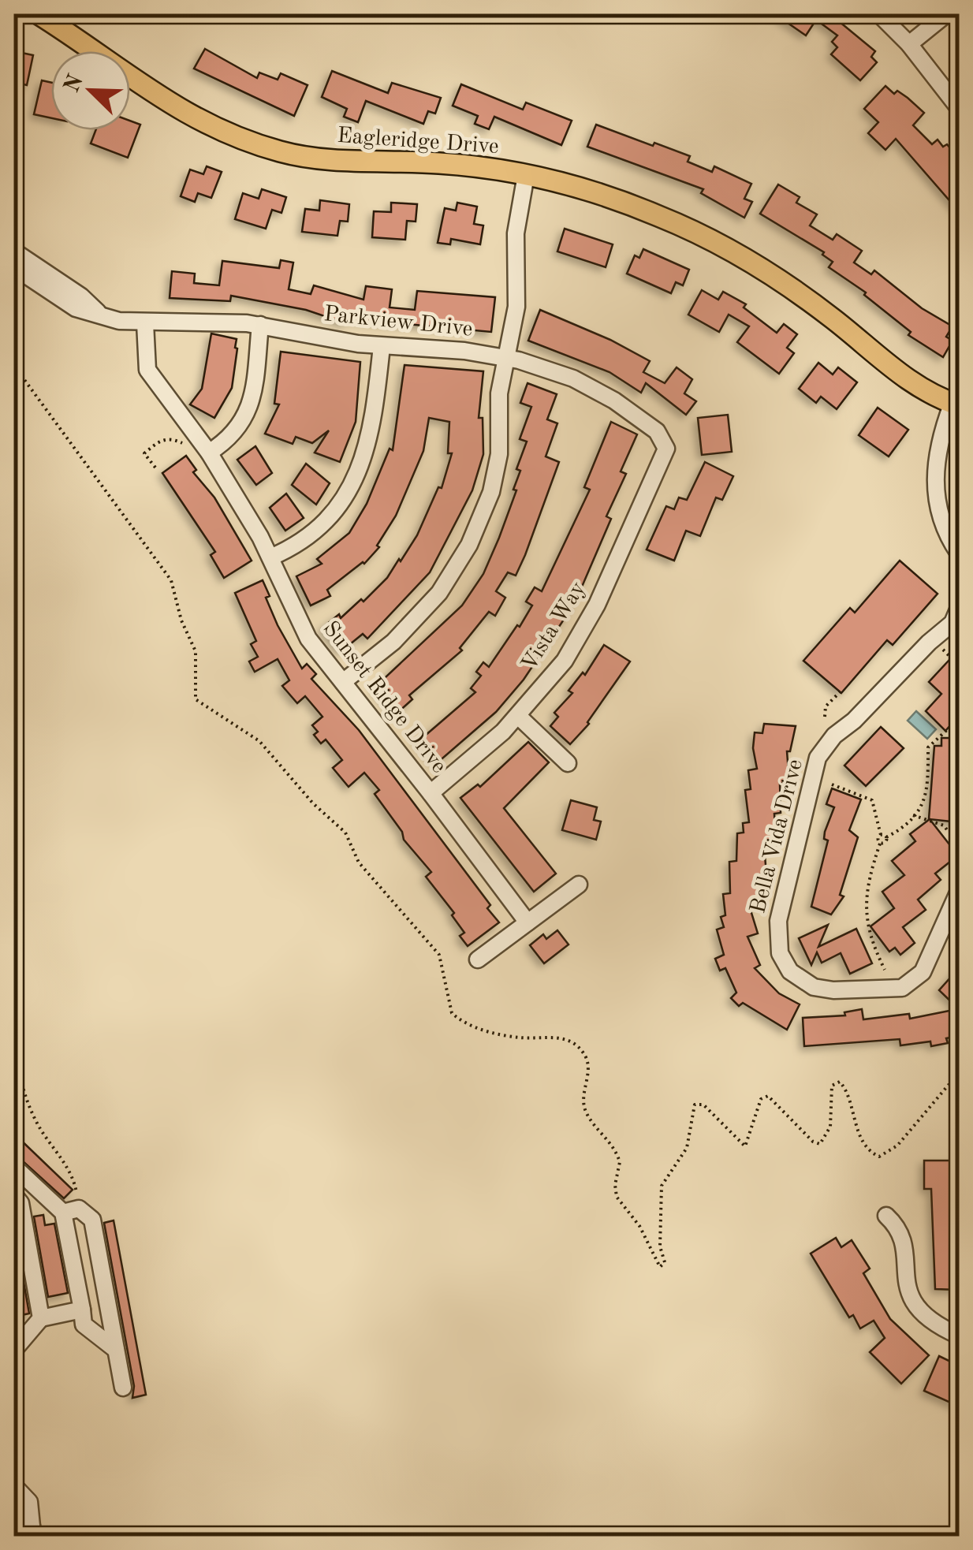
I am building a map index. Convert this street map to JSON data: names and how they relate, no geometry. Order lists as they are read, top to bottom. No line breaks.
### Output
{"streets":{"main road":["Eagleridge Drive"],"street":["Parkview Drive","Vista Way","Sunset Ridge Drive","Bella Vida Drive"]},"crossings":[["Parkview Drive","Vista Way"],["Parkview Drive","Sunset Ridge Drive"],["Vista Way","Sunset Ridge Drive"]],"north":"top left"}
